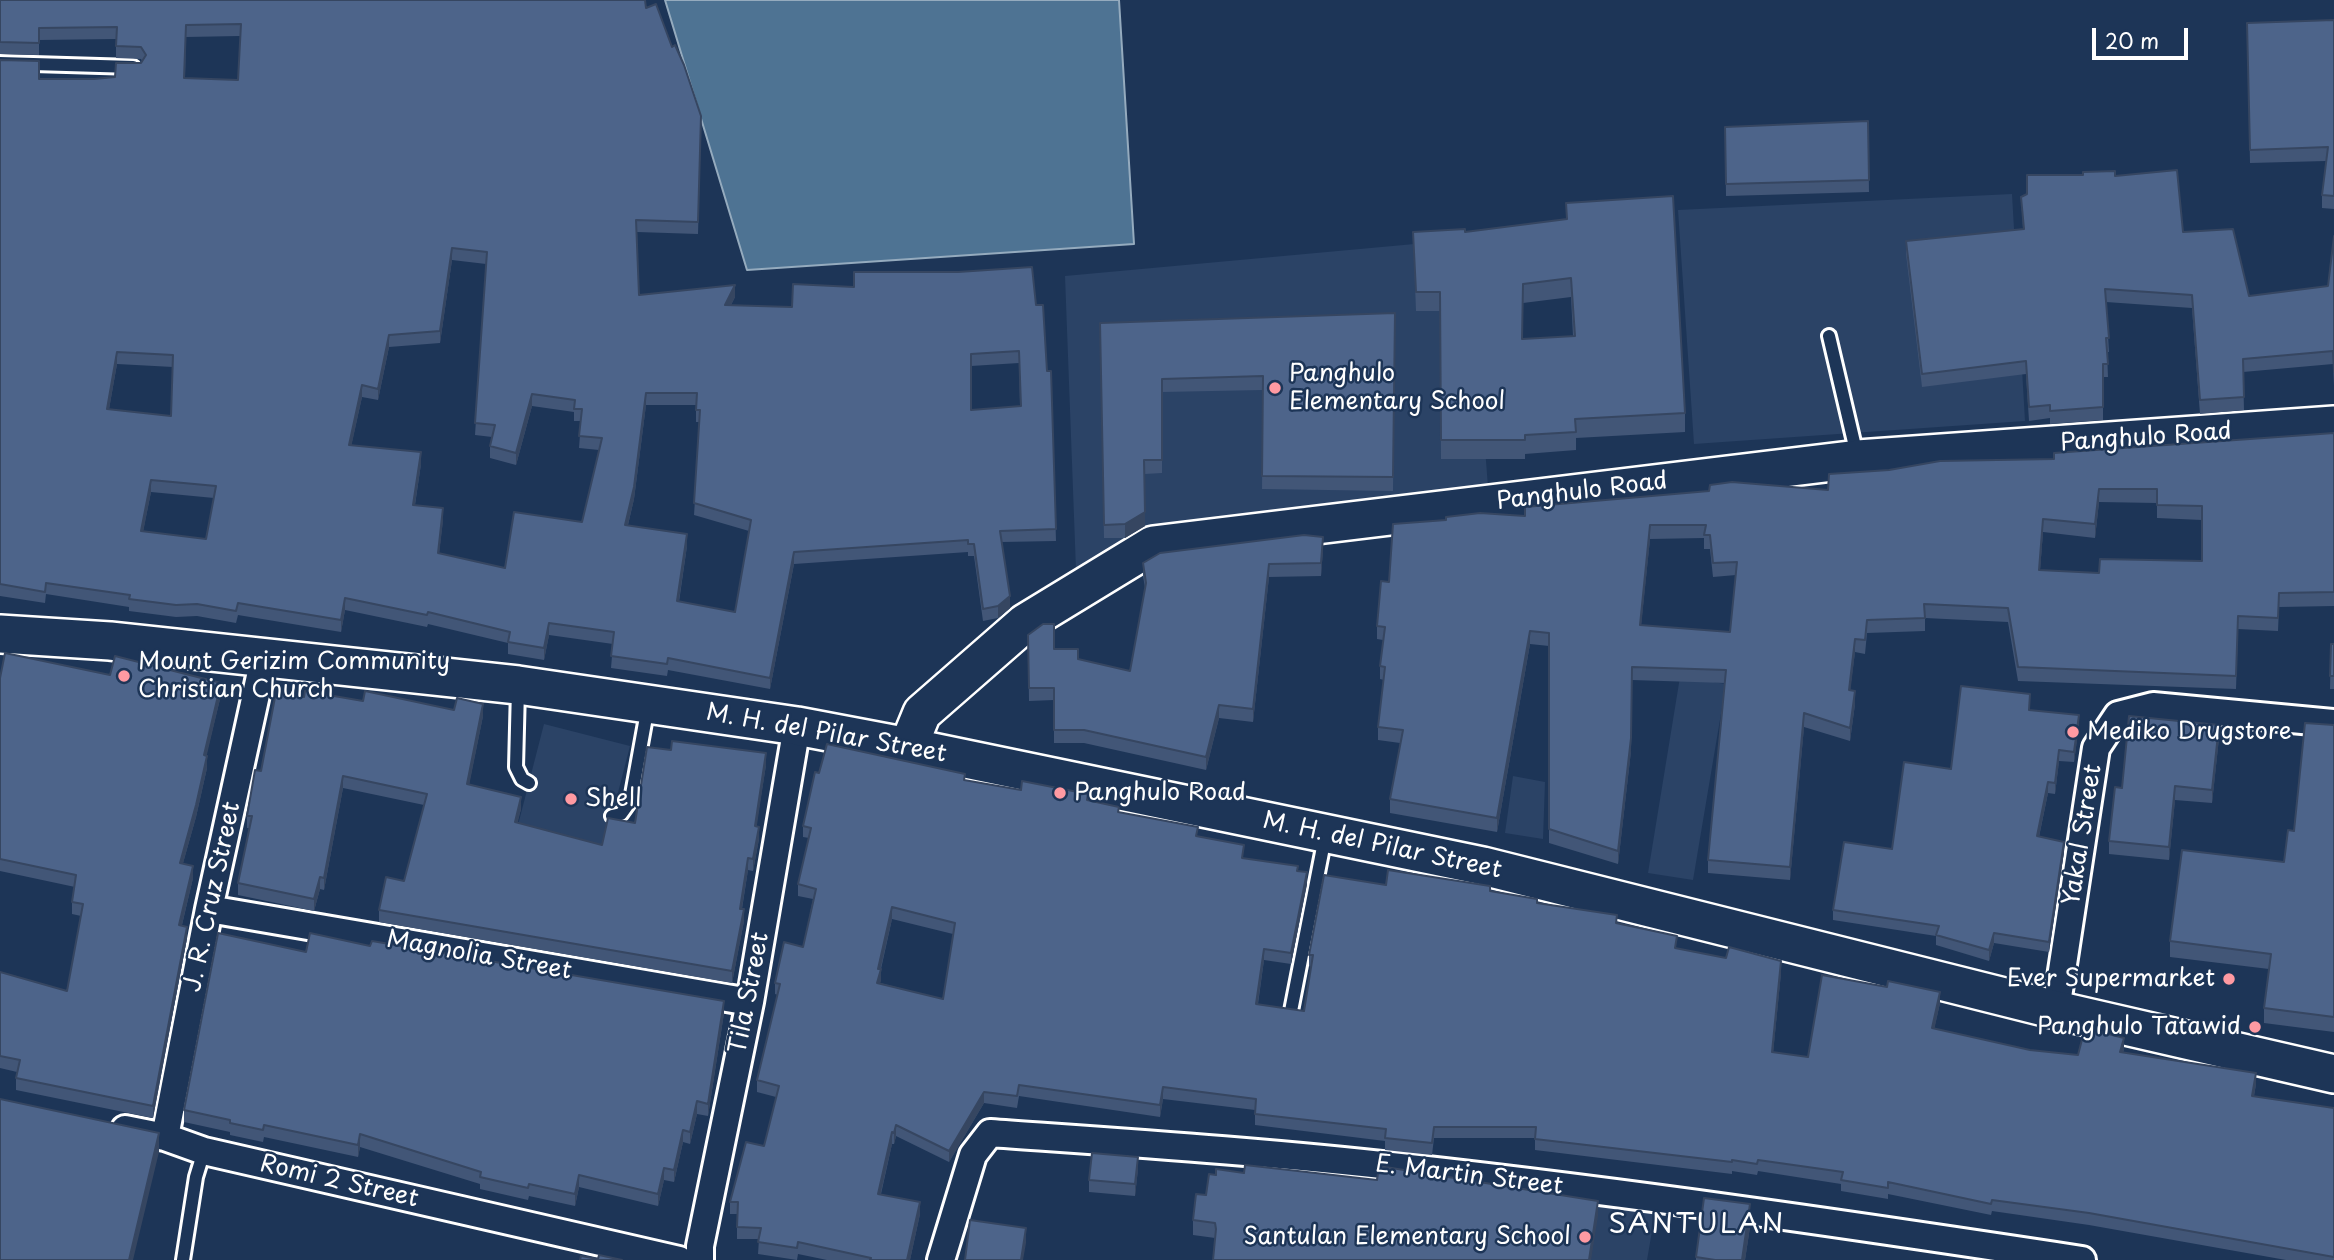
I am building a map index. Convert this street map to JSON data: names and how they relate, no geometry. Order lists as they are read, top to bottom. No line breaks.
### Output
{"streets":{"main road":["Panghulo Road","M. H. del Pilar Street"],"street":["Yakal Street","J. R. Cruz Street","Magnolia Street","Tila Street","E. Martin Street","Romi 2 Street"]},"crossings":[["Panghulo Road","M. H. del Pilar Street"],["M. H. del Pilar Street","Yakal Street"],["M. H. del Pilar Street","J. R. Cruz Street"],["M. H. del Pilar Street","Tila Street"],["J. R. Cruz Street","Magnolia Street"],["J. R. Cruz Street","Romi 2 Street"],["Magnolia Street","Tila Street"]],"districts":["SANTULAN"],"places":["Panghulo Elementary School","Mount Gerizim Community Christian Church","Mediko Drugstore","Panghulo Road","Shell","Ever Supermarket","Panghulo Tatawid","Santulan Elementary School"],"scale_bar":"20 m"}
